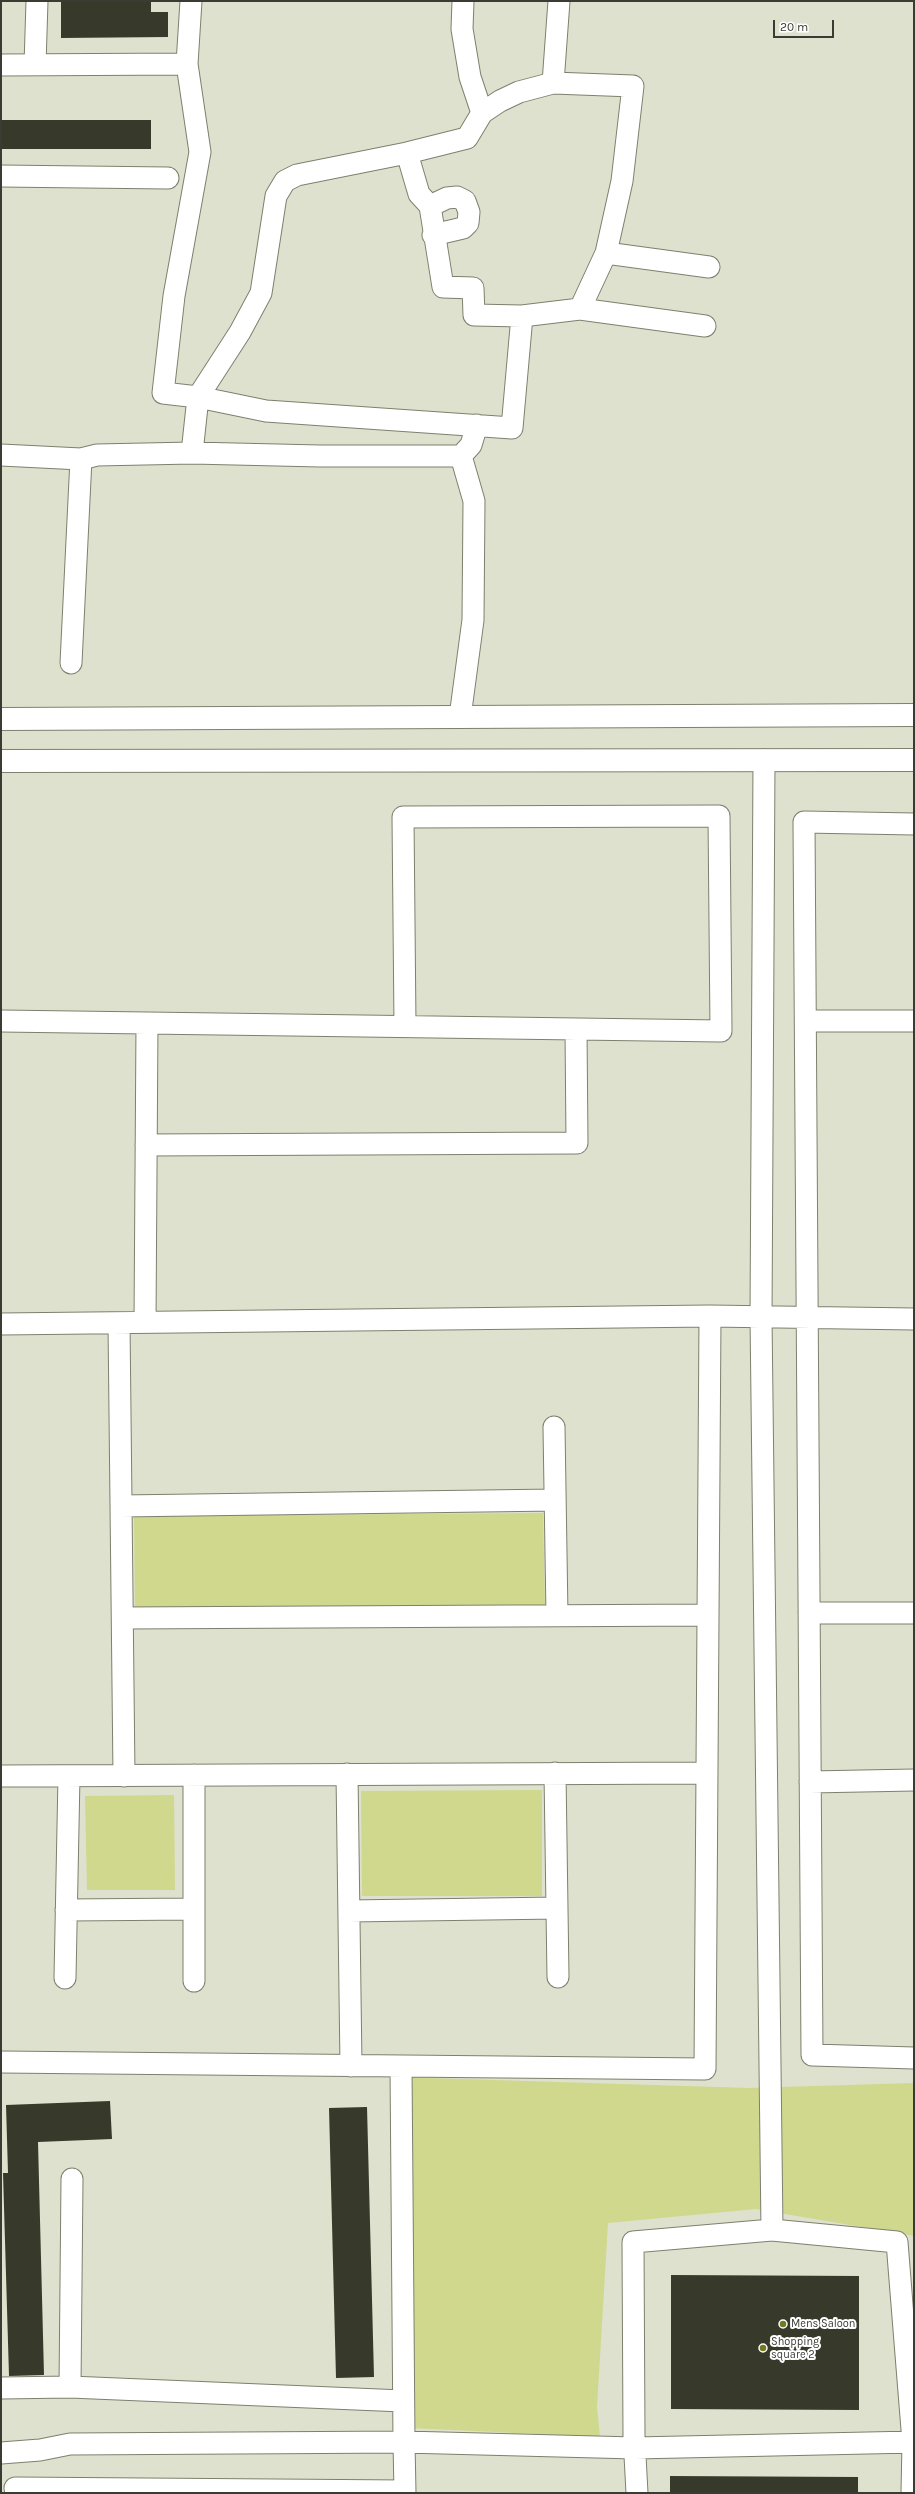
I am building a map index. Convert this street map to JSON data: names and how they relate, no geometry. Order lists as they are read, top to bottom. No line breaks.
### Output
{"places":["Mens Saloon","Shopping square 2"],"scale_bar":"20 m"}
